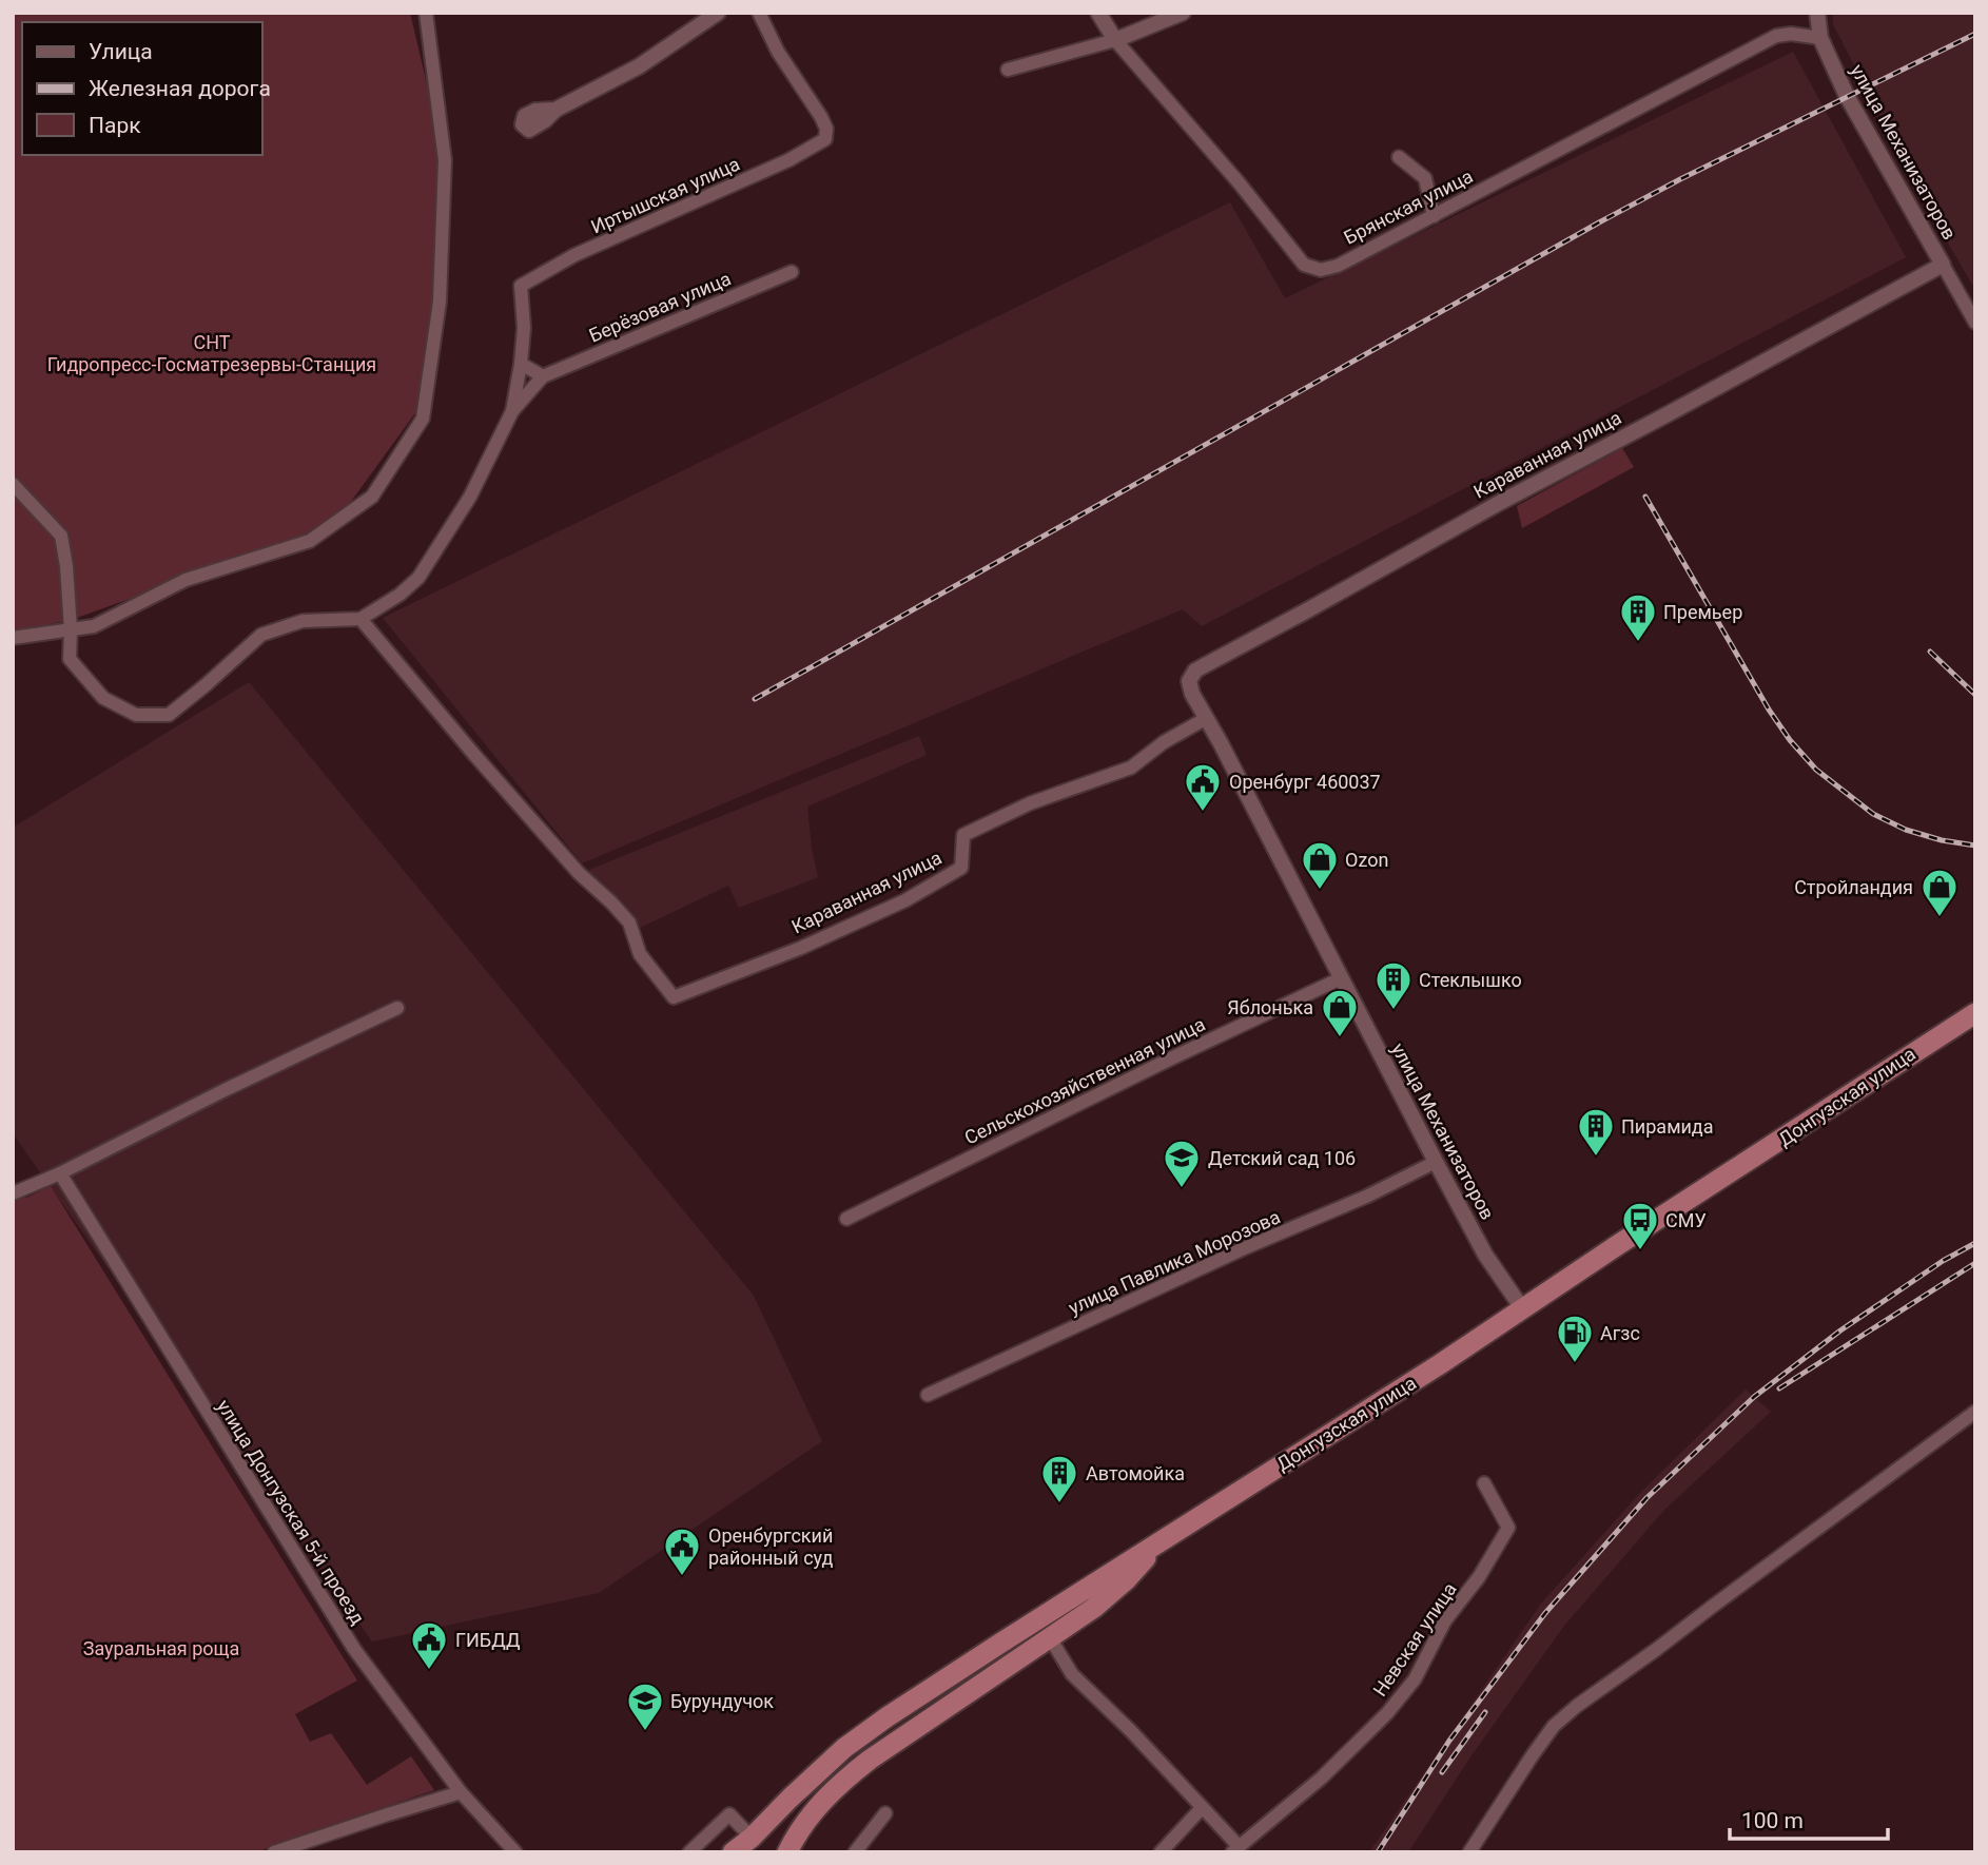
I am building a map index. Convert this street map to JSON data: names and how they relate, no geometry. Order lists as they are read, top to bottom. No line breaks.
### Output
{"streets":{"highway":["Донгузская улица"],"street":["улица Механизаторов","Иртышская улица","Брянская улица","Берёзовая улица","Караванная улица","Сельскохозяйственная улица","улица Павлика Морозова","улица Донгузская 5-й проезд","Невская улица"]},"crossings":[["улица Механизаторов","Брянская улица"],["улица Механизаторов","Караванная улица"],["улица Механизаторов","Сельскохозяйственная улица"],["улица Механизаторов","Донгузская улица"],["улица Механизаторов","улица Павлика Морозова"]],"parks":["СНТ Гидропресс-Госматрезервы-Станция","Зауральная роща"],"places":{"building":["Премьер","Стеклышко","Пирамида","Автомойка"],"public building":["Оренбург 460037","Оренбургский районный суд","ГИБДД"],"shop":["Ozon","Стройландия","Яблонька"],"school or university":["Детский сад 106","Бурундучок"],"bus stop":["СМУ"],"fuel station":["Агзс"]},"legend":["Улица","Железная дорога","Парк"],"scale_bar":"100 m"}
